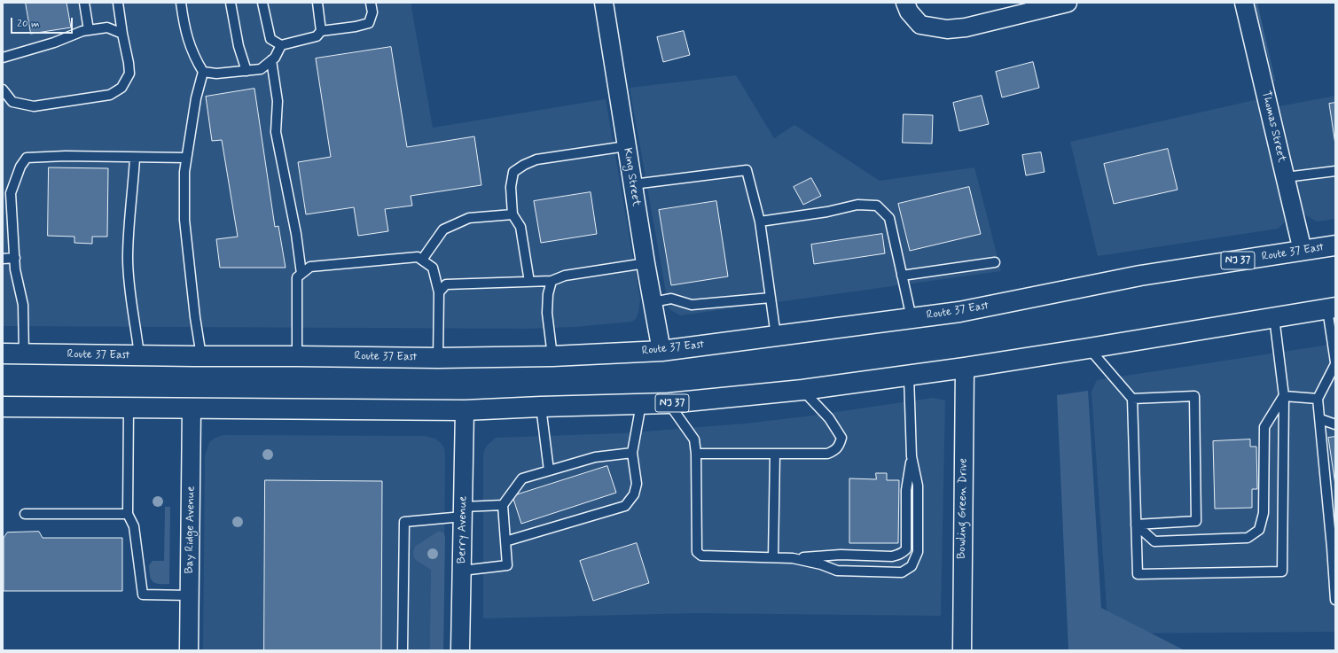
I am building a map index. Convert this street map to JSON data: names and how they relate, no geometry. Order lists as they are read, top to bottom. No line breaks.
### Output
{"streets":{"highway":["Route 37 East","NJ 37"],"street":["Thomas Street","King Street","Bowling Green Drive","Bay Ridge Avenue","Berry Avenue"]},"crossings":[["Thomas Street","Route 37 East"],["King Street","Route 37 East"],["NJ 37","Bowling Green Drive"],["NJ 37","Bay Ridge Avenue"],["NJ 37","Berry Avenue"]],"scale_bar":"20 m"}
